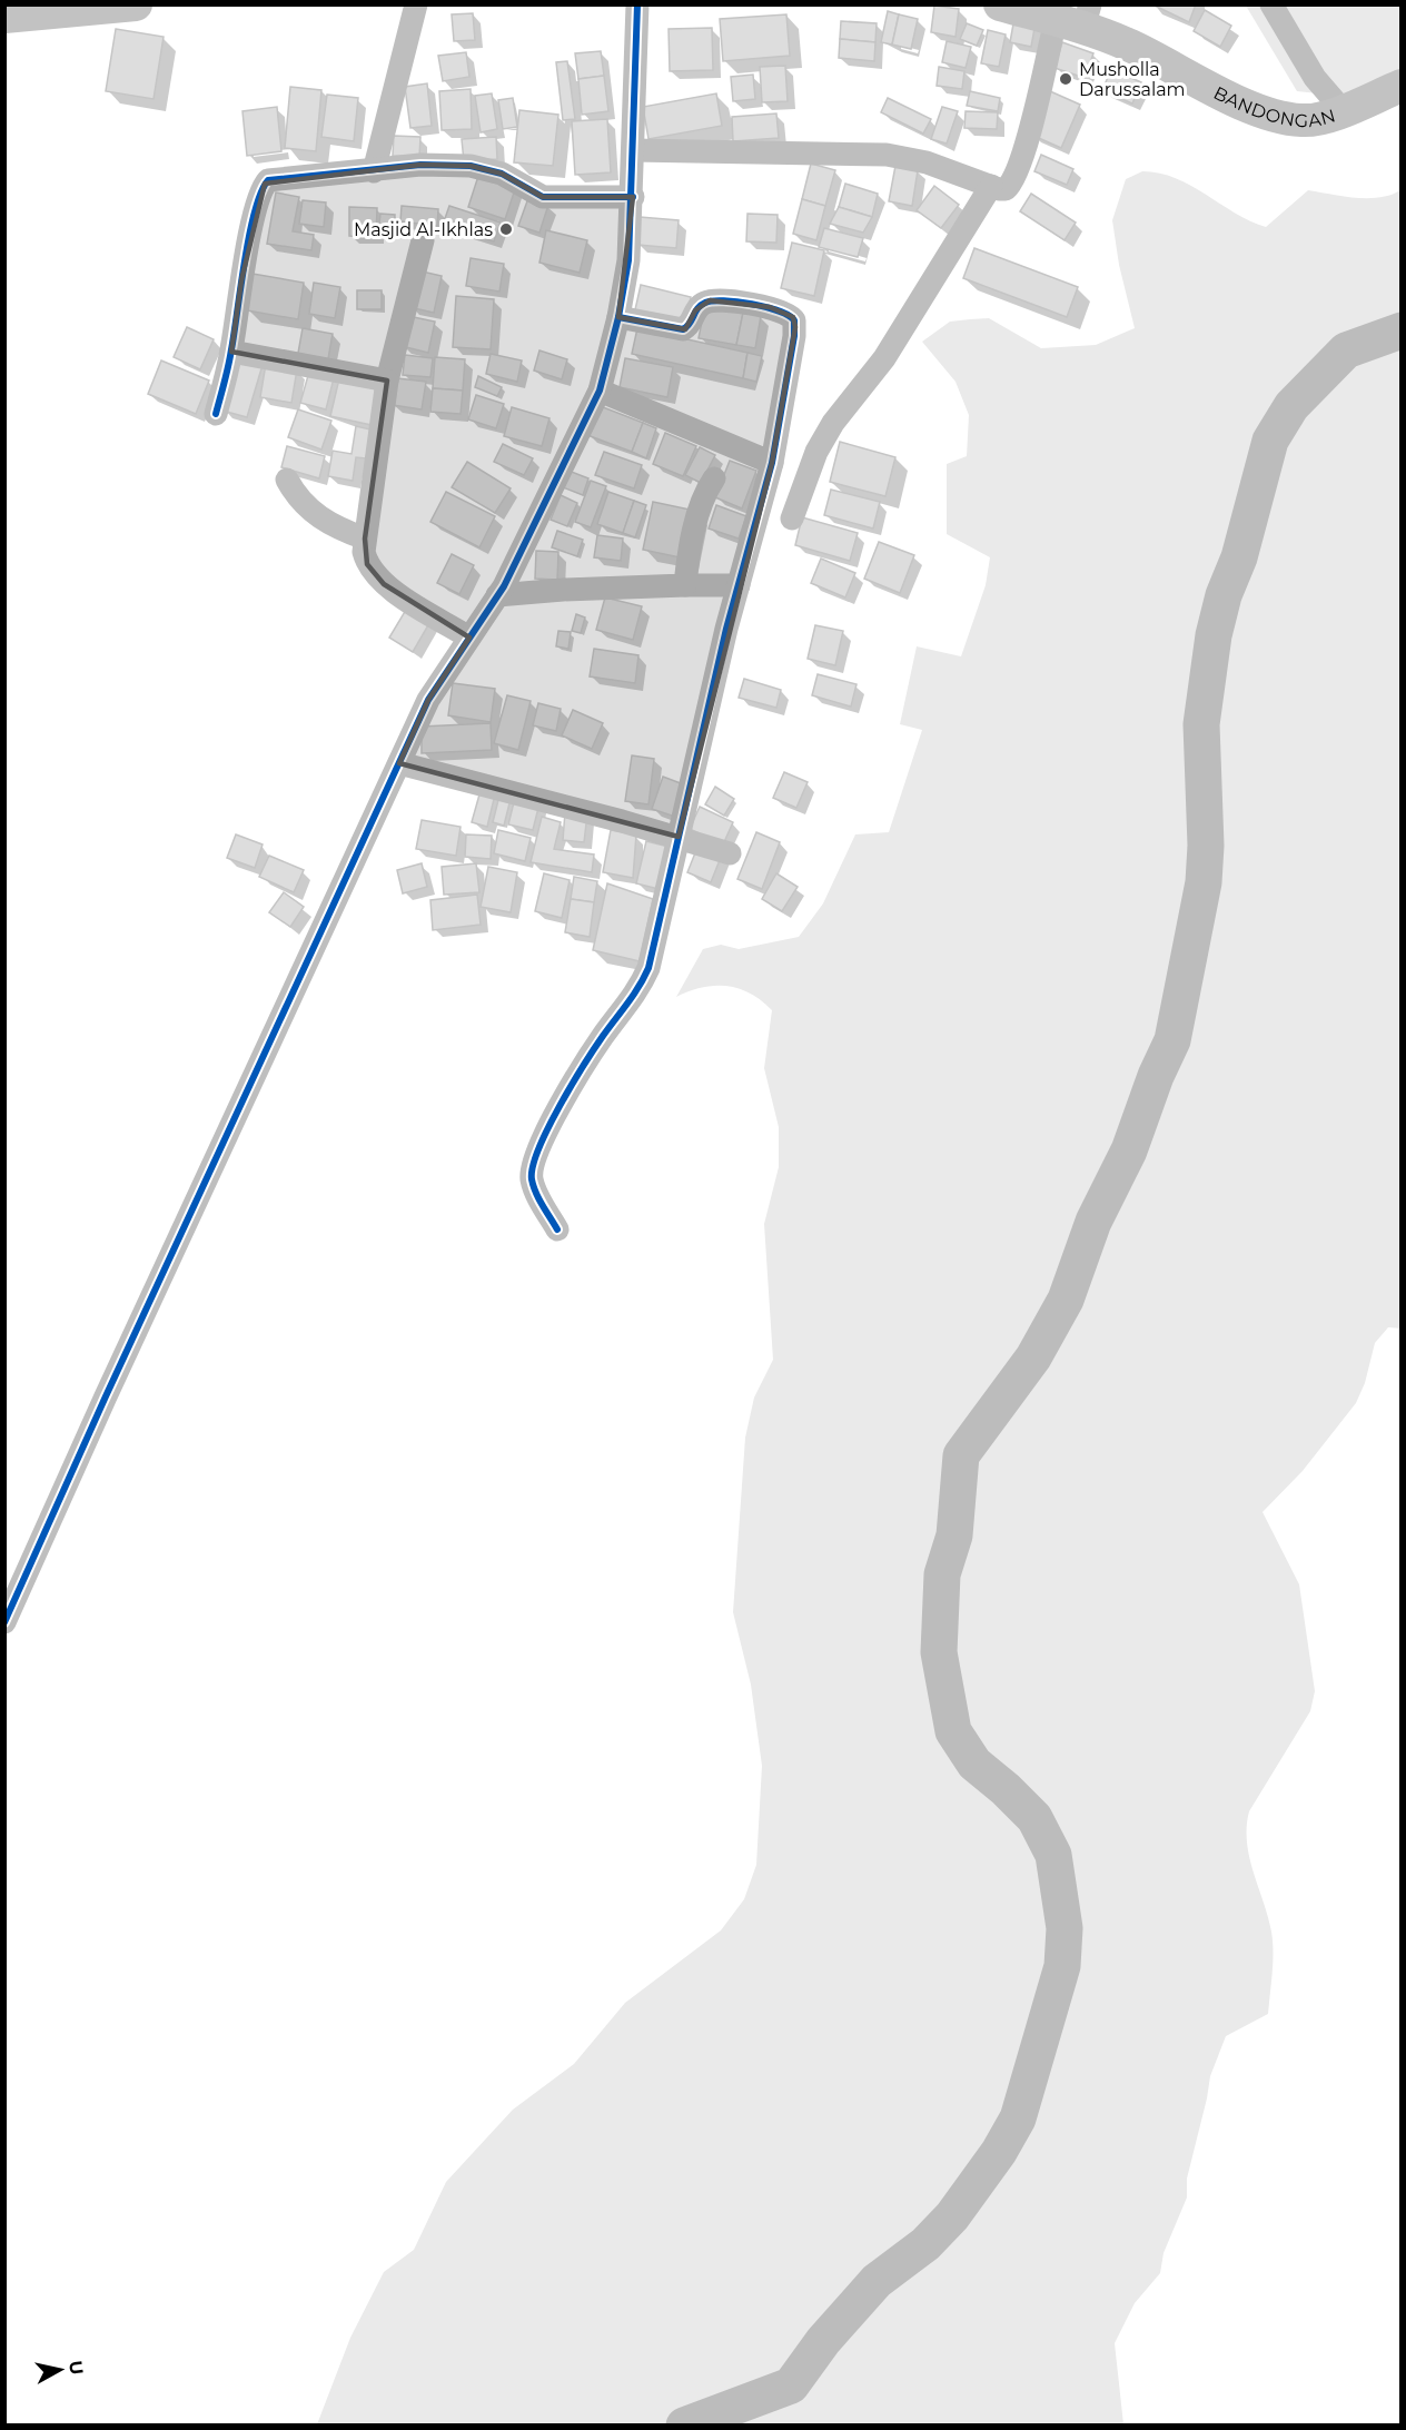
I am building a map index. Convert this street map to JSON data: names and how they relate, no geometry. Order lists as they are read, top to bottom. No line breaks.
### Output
{"streets":{"street":["BANDONGAN"]},"places":["Musholla Darussalam","Masjid Al-Ikhlas"],"north":"right"}
